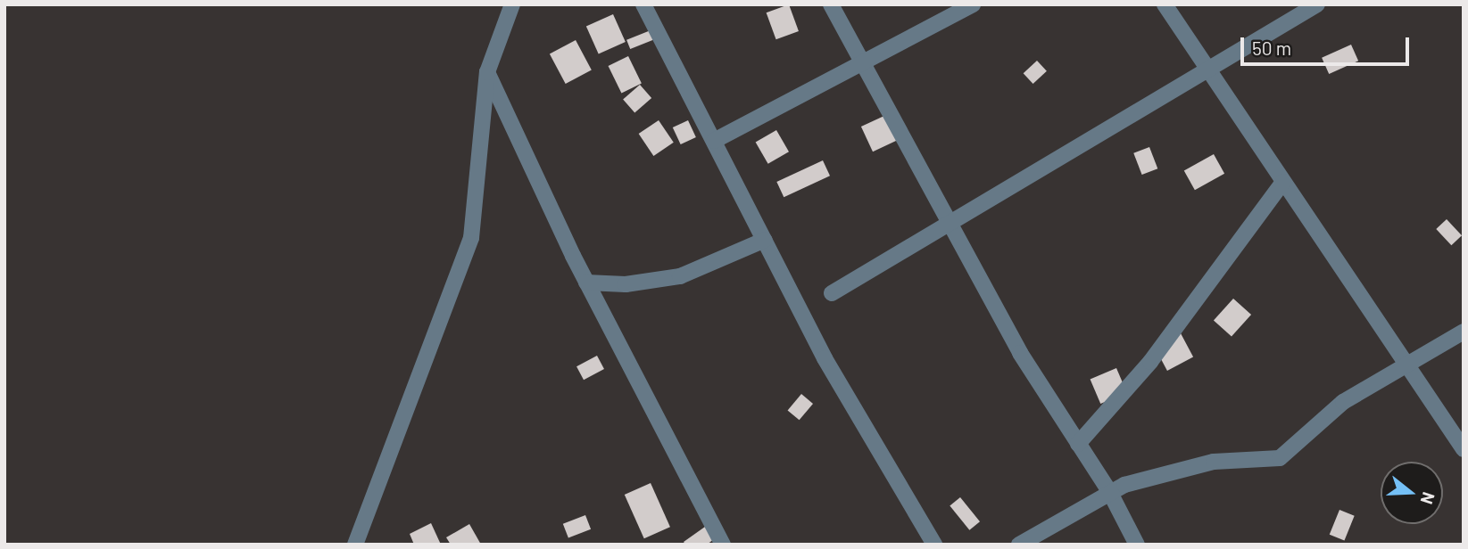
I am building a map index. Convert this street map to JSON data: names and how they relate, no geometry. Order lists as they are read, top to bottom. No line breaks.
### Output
{"scale_bar":"50 m","north":"right"}
